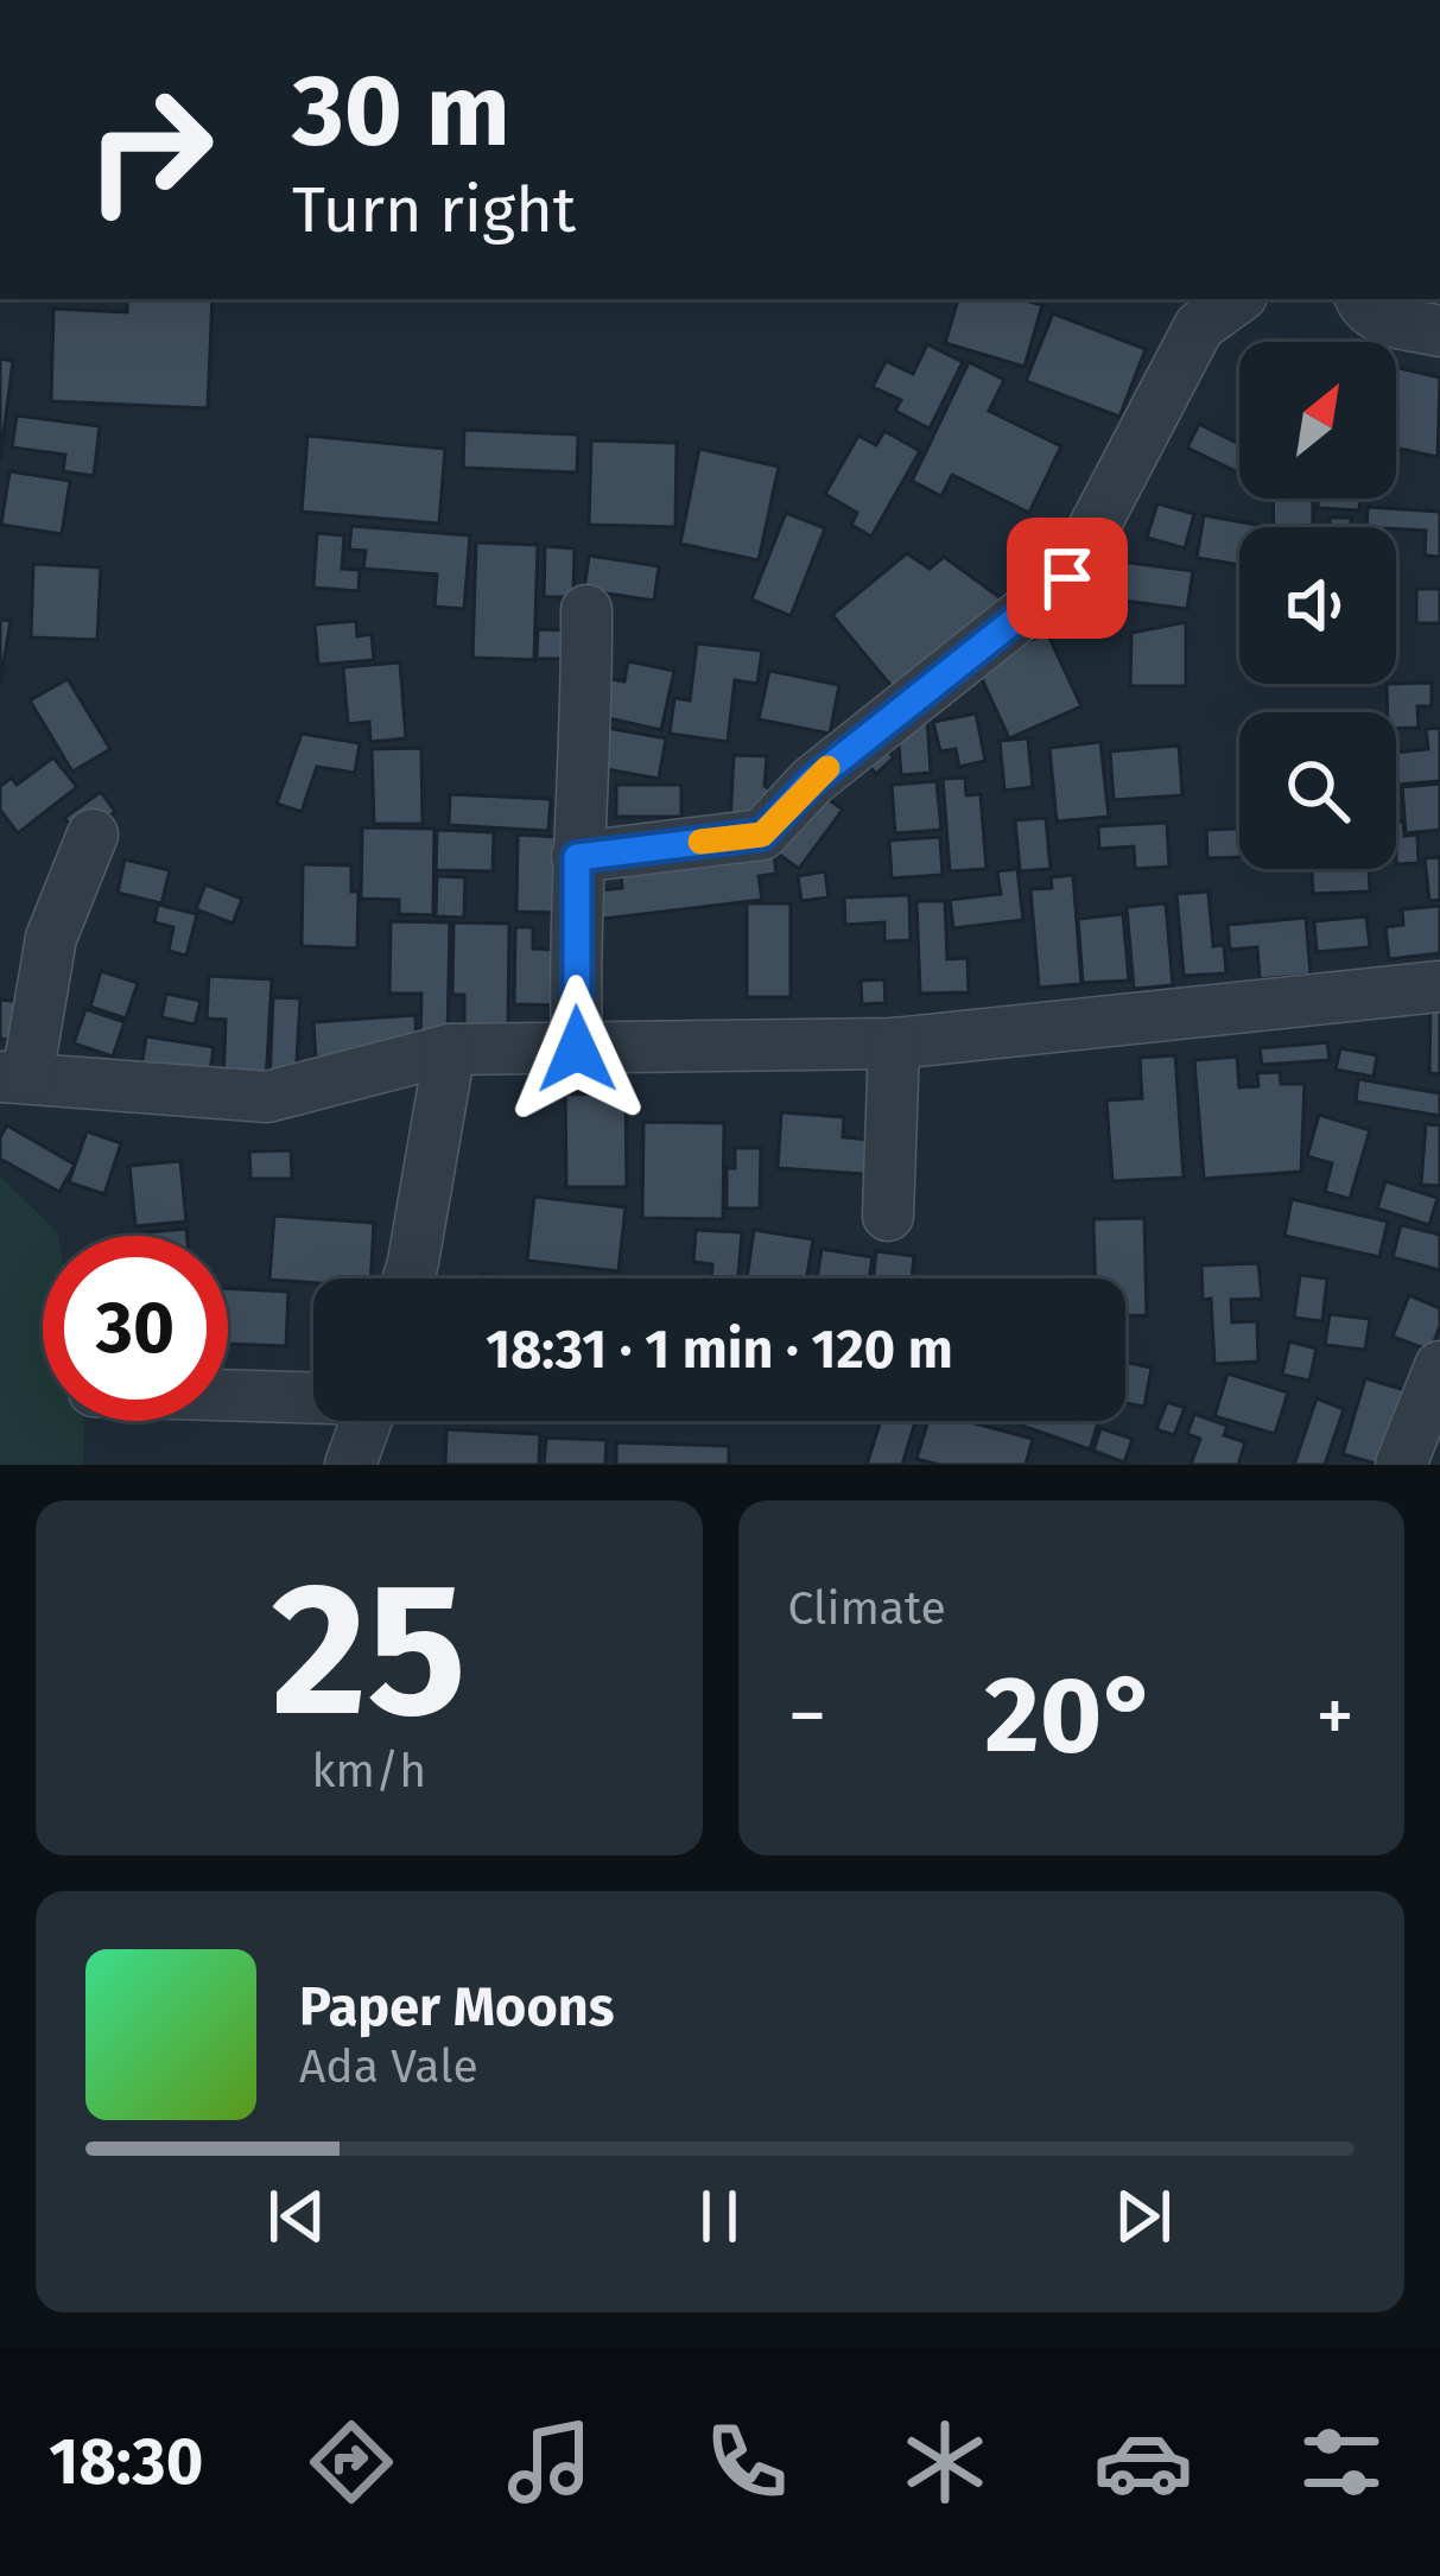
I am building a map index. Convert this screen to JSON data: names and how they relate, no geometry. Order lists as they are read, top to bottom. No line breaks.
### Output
{"north":"top right","page":{"turn":["30 m","Turn right"],"limit":"30","trip":"18:31 · 1 min · 120 m","tile":[["25","km/h"],"Climate"],"heat":["−","20°","+"],"song":["Paper Moons","Ada Vale"],"tabs":"18:30"}}
